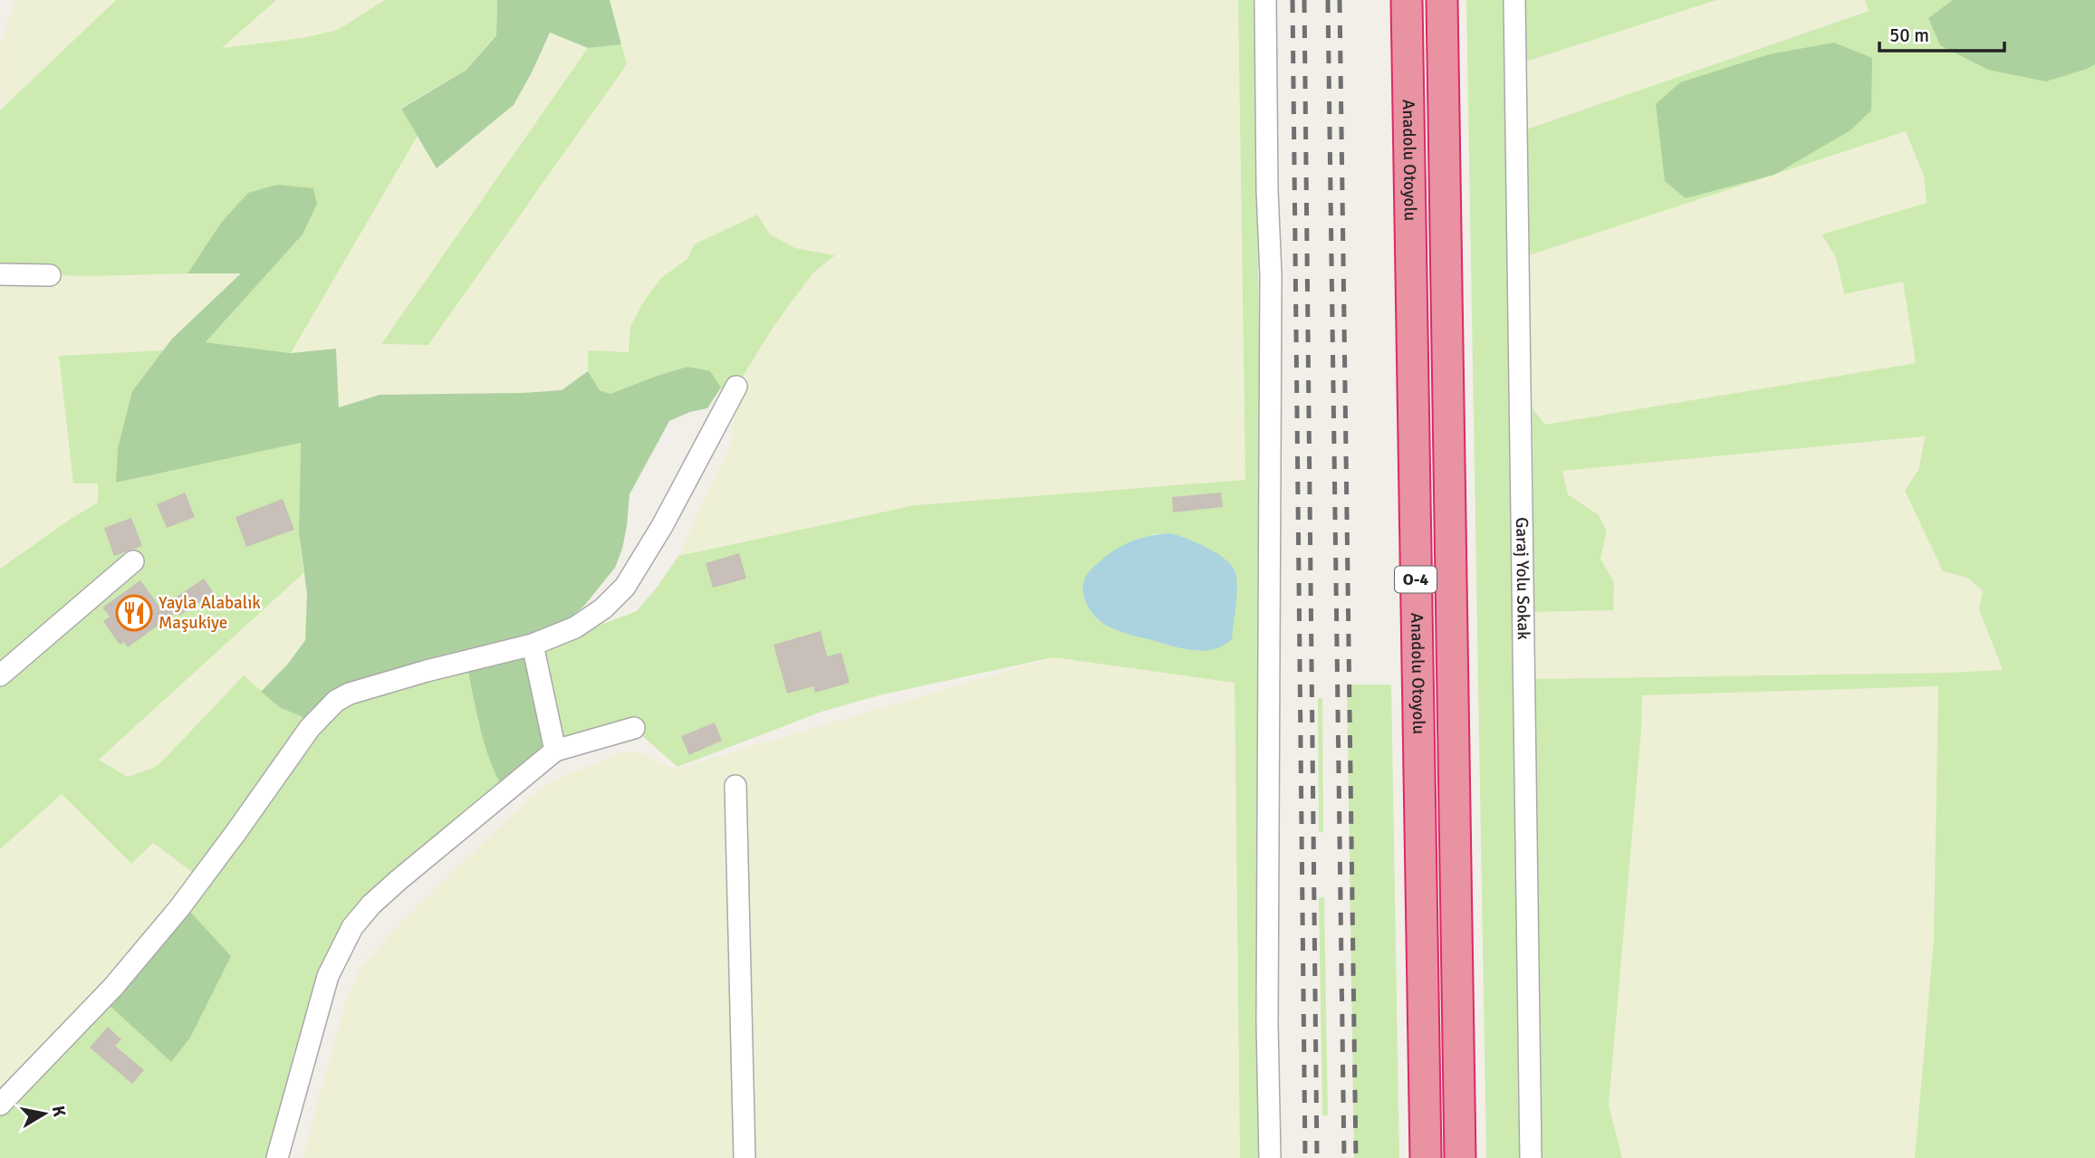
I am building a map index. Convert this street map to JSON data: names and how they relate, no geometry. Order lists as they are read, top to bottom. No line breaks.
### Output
{"streets":{"highway":["Anadolu Otoyolu","O-4"],"street":["Garaj Yolu Sokak"]},"places":{"restaurant":["Yayla Alabalık Maşukiye"]},"scale_bar":"50 m","north":"right"}
